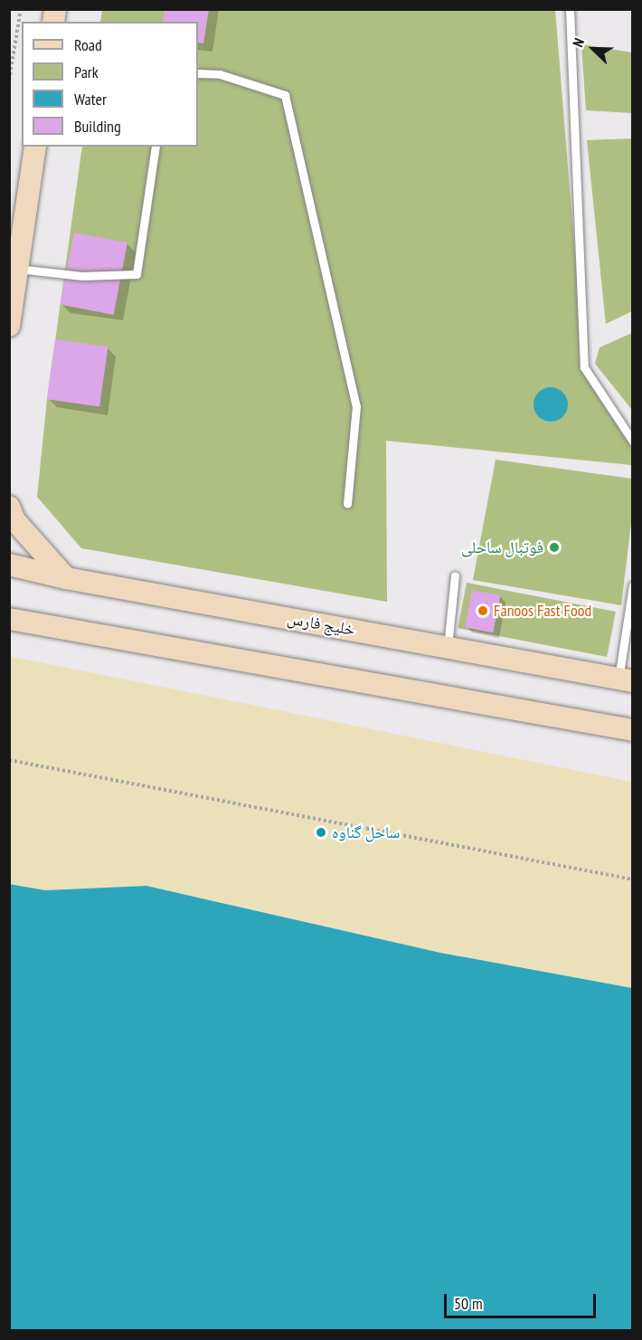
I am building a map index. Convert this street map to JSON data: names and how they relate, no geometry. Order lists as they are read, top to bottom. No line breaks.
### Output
{"streets":{"main road":["خلیج فارس"]},"places":["فوتبال ساحلی","Fanoos Fast Food","ساحل گناوه"],"legend":["Road","Park","Water","Building"],"scale_bar":"50 m","north":"top left"}
